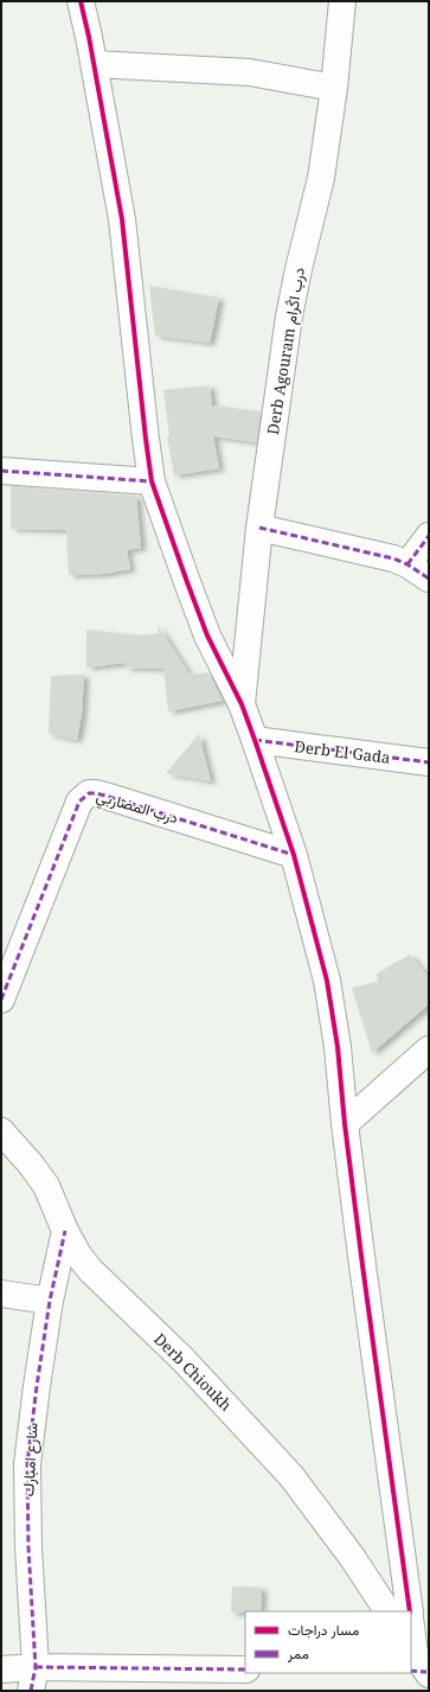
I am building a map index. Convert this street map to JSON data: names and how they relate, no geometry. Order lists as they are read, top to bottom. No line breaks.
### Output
{"streets":{"street":["Derb Agouram درب اڭرام","Derb El Gada","درب المضاربي","Derb Chioukh","شارع امبارك"]},"crossings":[["Derb Chioukh","شارع امبارك"]],"legend":["مسار دراجات","ممر"]}
